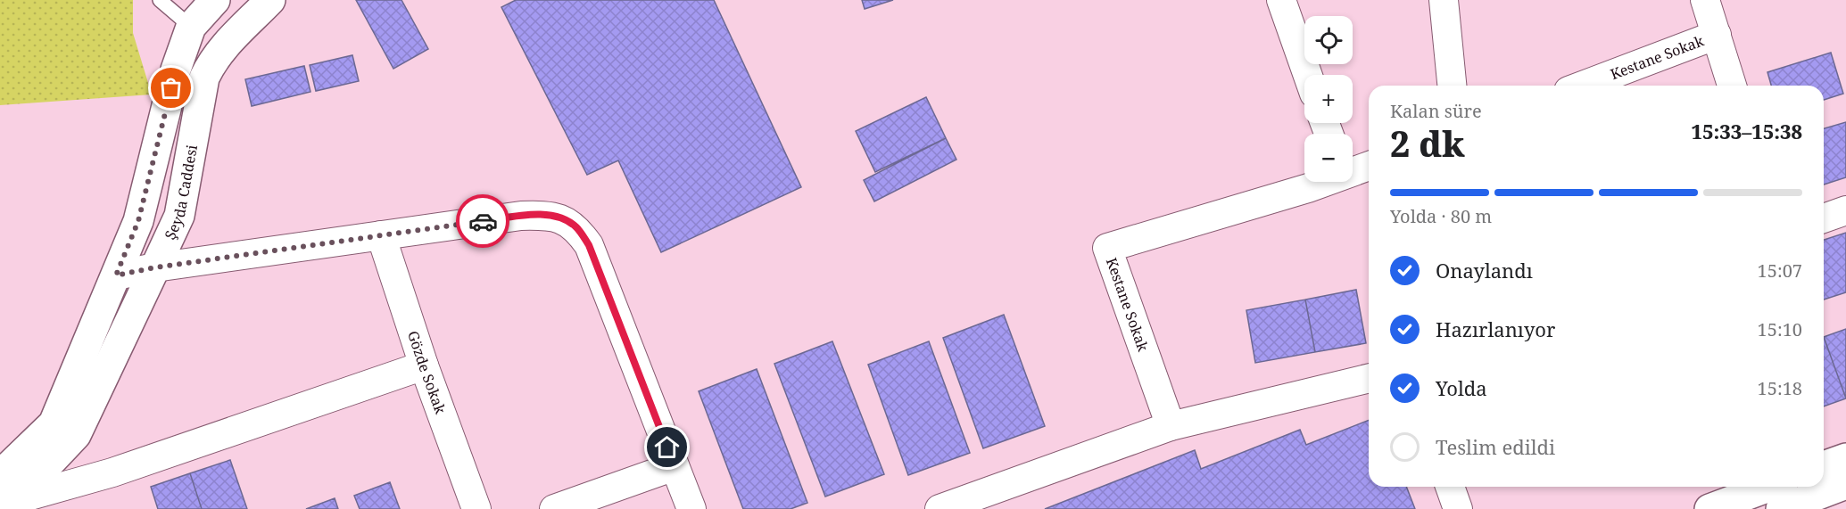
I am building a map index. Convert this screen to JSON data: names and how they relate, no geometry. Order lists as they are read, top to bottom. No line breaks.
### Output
{"streets":{"main road":["Şeyda Caddesi"],"street":["Kestane Sokak","Gözde Sokak"]},"page":{"map_buttons":["+","−"],"heading":["2 dk","Kalan süre","15:33–15:38"],"bar":"Yolda · 80 m","list":[["Onaylandı","15:07"],["Hazırlanıyor","15:10"],["Yolda","15:18"],"Teslim edildi"]}}
